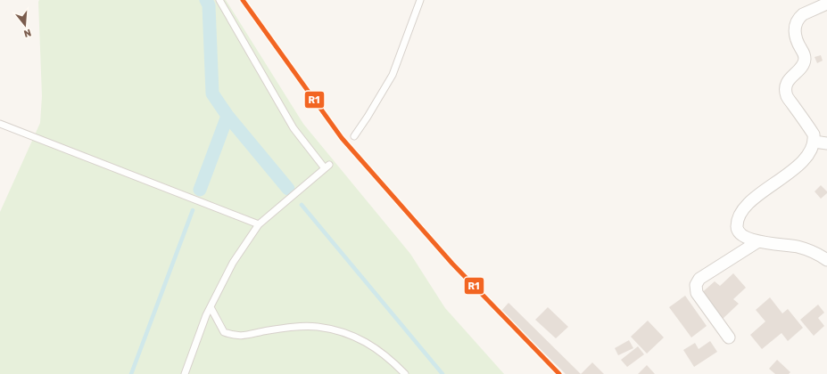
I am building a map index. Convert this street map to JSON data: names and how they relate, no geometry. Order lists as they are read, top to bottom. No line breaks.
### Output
{"lines":["transit line R1"],"north":"bottom"}
